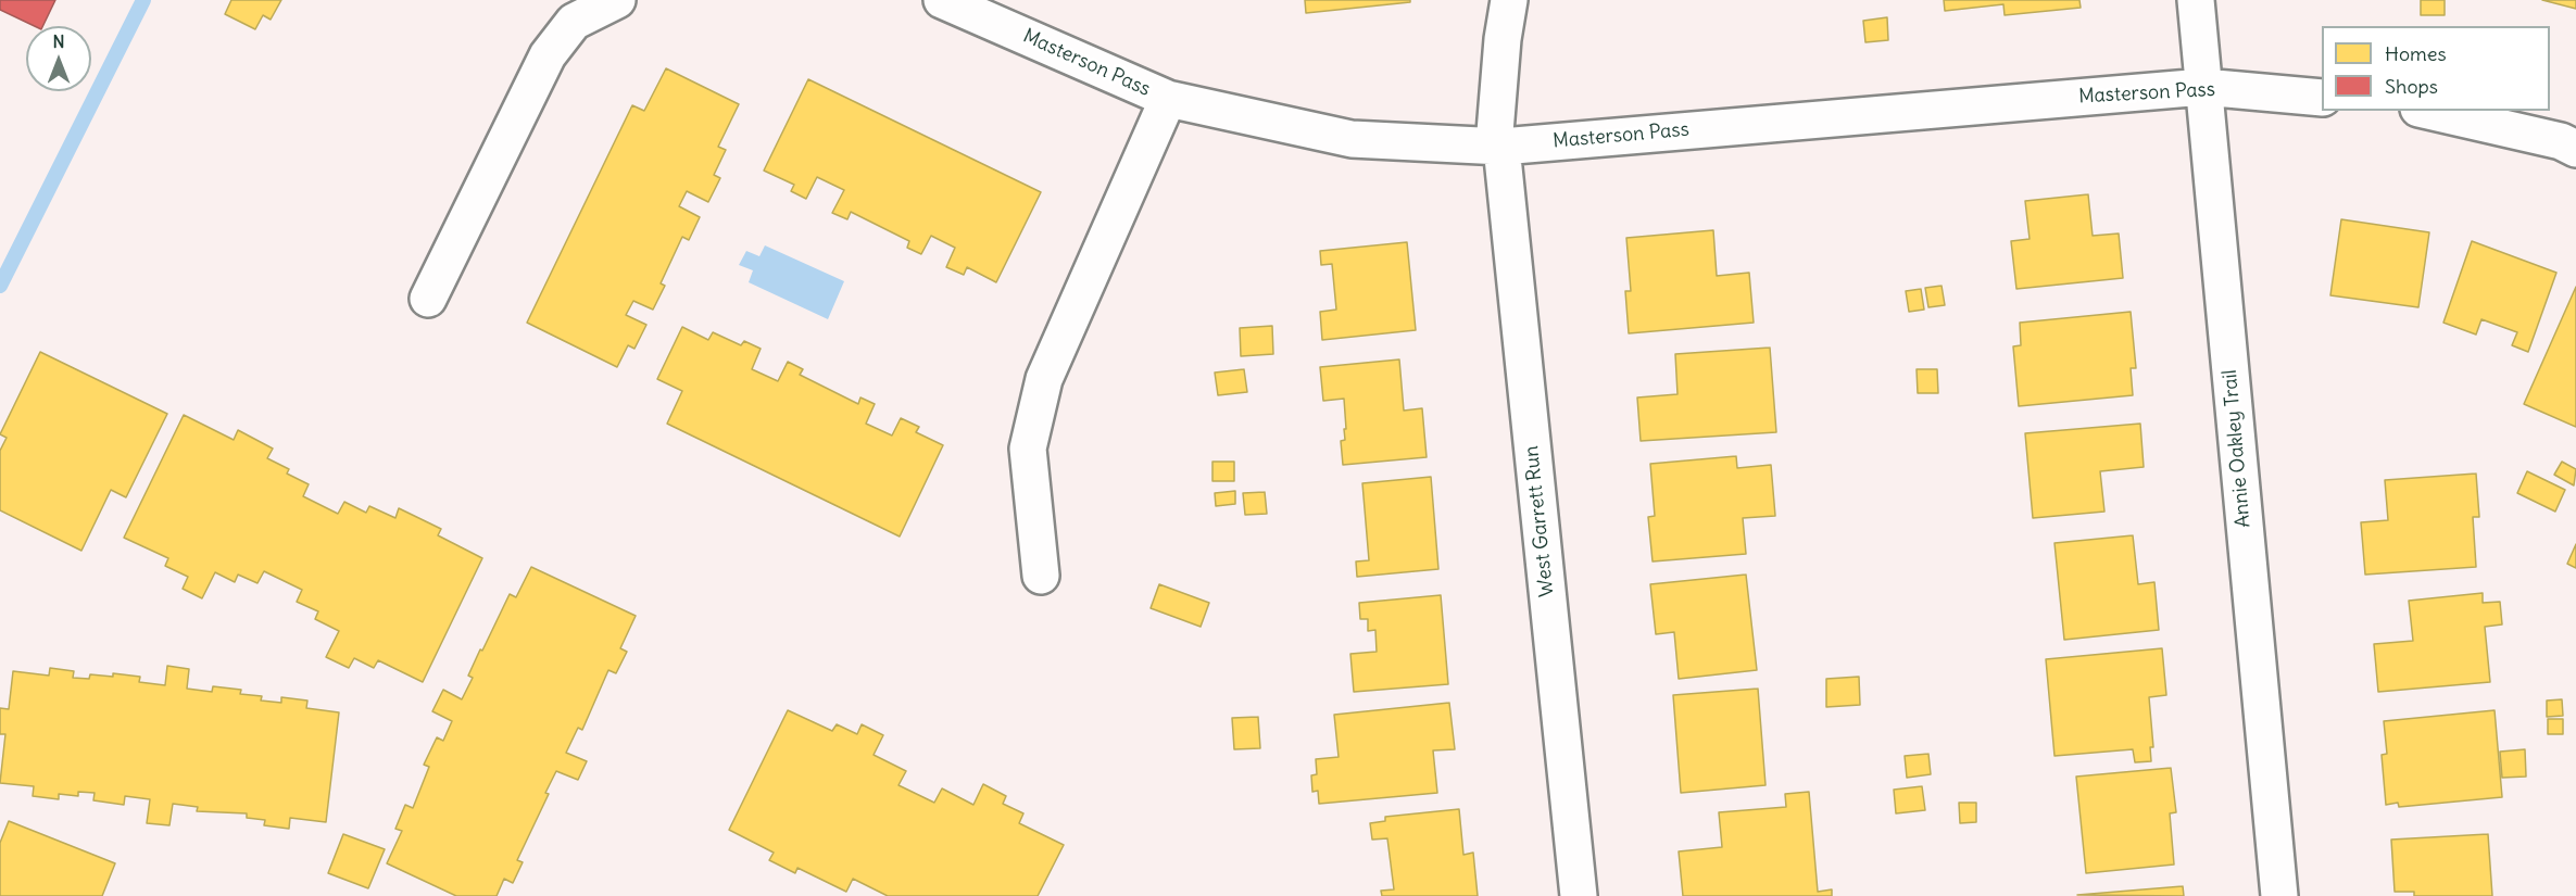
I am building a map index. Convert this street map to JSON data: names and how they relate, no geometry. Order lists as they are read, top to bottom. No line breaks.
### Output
{"streets":{"street":["Masterson Pass","Annie Oakley Trail","West Garrett Run"]},"crossings":[["Masterson Pass","Annie Oakley Trail"],["Masterson Pass","West Garrett Run"]],"legend":["Homes","Shops"],"north":"top"}
